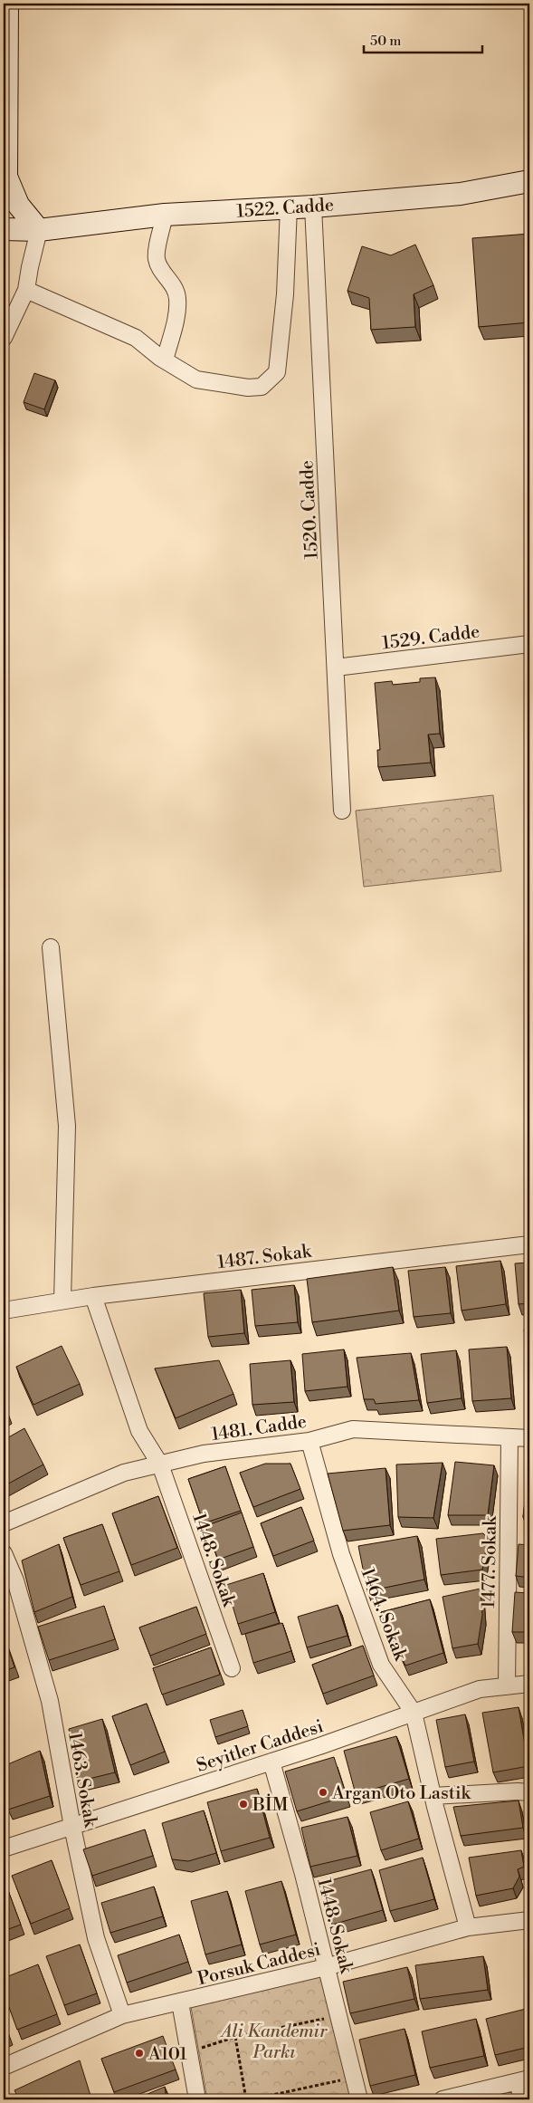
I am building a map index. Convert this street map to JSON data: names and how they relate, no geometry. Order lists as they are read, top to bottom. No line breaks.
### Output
{"streets":{"street":["1522. Cadde","1520. Cadde","1529. Cadde","1487. Sokak","1481. Cadde","1448. Sokak","1477. Sokak","1464. Sokak","Seyitler Caddesi","1463. Sokak","Porsuk Caddesi"]},"crossings":[["1522. Cadde","1520. Cadde"],["1520. Cadde","1529. Cadde"],["1487. Sokak","1448. Sokak"],["1481. Cadde","1448. Sokak"],["1481. Cadde","1477. Sokak"],["1481. Cadde","1464. Sokak"],["1448. Sokak","Seyitler Caddesi"],["1448. Sokak","Porsuk Caddesi"],["1477. Sokak","Seyitler Caddesi"],["1464. Sokak","Seyitler Caddesi"],["1464. Sokak","Porsuk Caddesi"],["Seyitler Caddesi","1463. Sokak"],["1463. Sokak","Porsuk Caddesi"]],"parks":["Ali Kandemir Parkı"],"places":["Argan Oto Lastik","BİM","A101"],"scale_bar":"50 m"}
